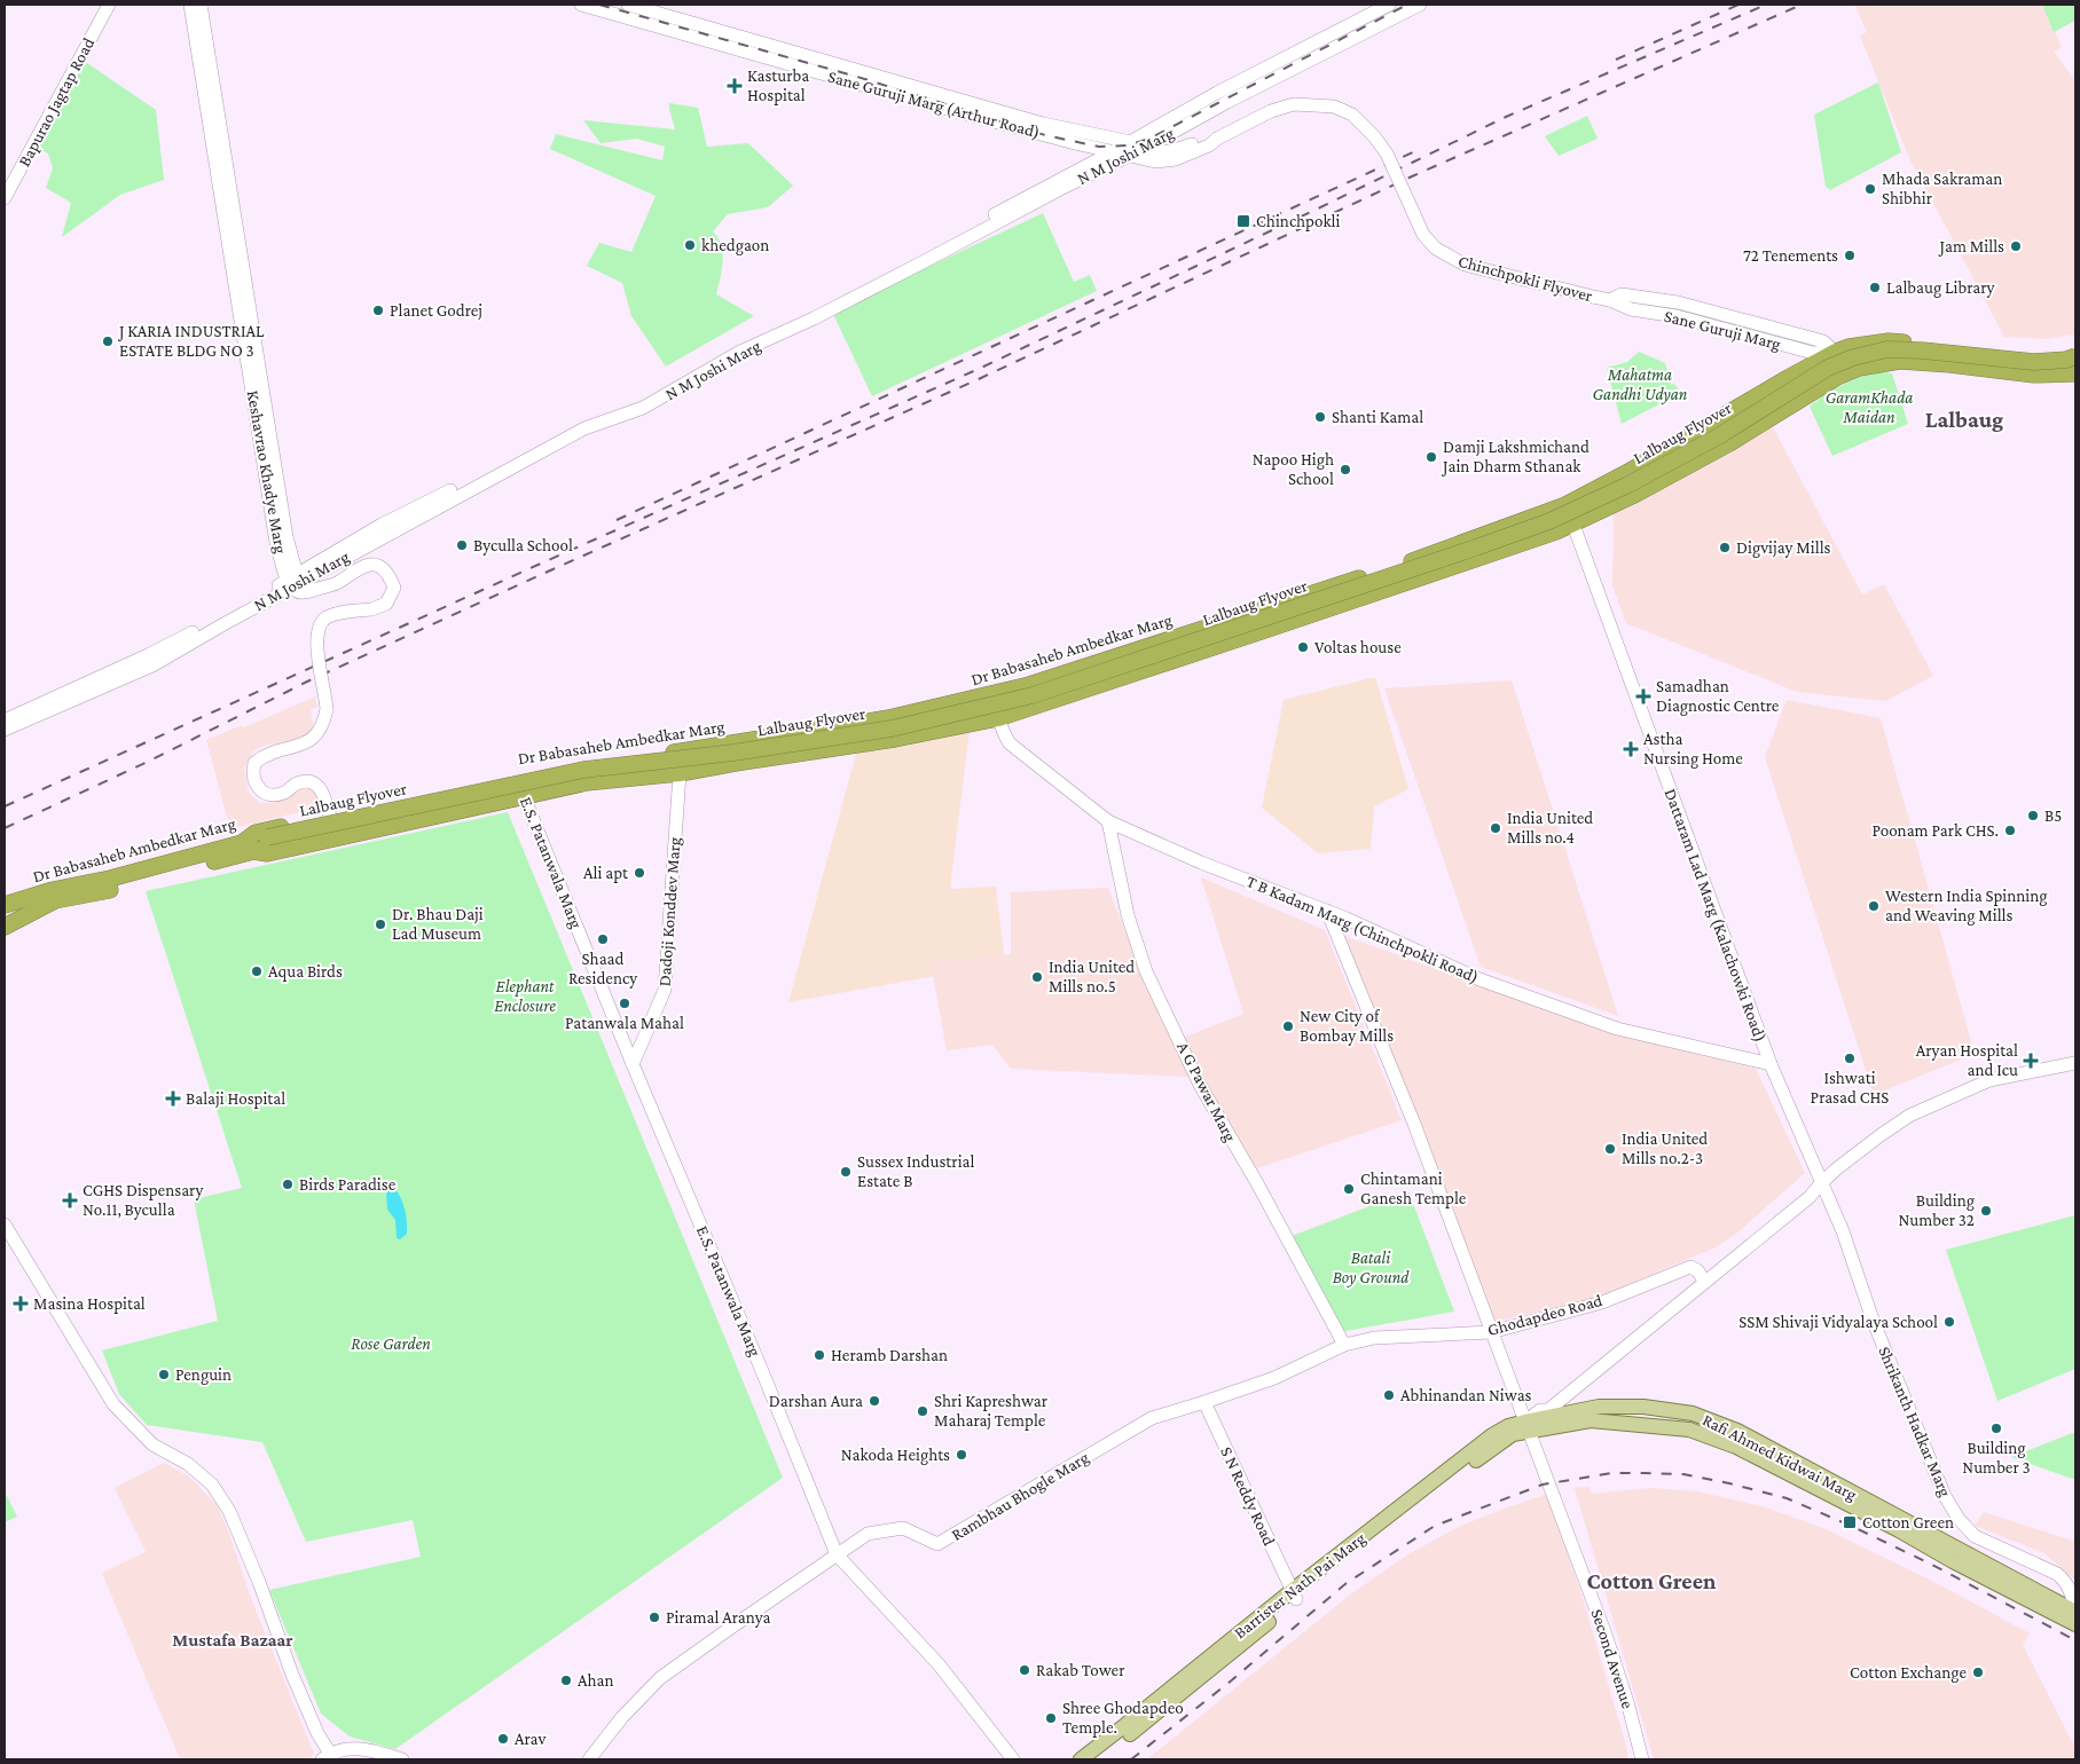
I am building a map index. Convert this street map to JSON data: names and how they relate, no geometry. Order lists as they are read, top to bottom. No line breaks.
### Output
{"streets":{"highway":["Lalbaug Flyover","Dr Babasaheb Ambedkar Marg"],"main road":["Rafi Ahmed Kidwai Marg","Barrister Nath Pai Marg"],"street":["Bapurao Jagtap Road","Sane Guruji Marg (Arthur Road)","N M Joshi Marg","Chinchpokli Flyover","Keshavrao Khadye Marg","E.S. Patanwala Marg","Dadoji Konddev Marg","Dattaram Lad Marg (Kalachowki Road)","T B Kadam Marg (Chinchpokli Road)","A G Pawar Marg","Ghodapdeo Road","Shrikanth Hadkar Marg","Rambhau Bhogle Marg","S N Reddy Road","Second Avenue"]},"crossings":[["Sane Guruji Marg (Arthur Road)","N M Joshi Marg"],["Sane Guruji Marg (Arthur Road)","Chinchpokli Flyover"],["N M Joshi Marg","Keshavrao Khadye Marg"],["Chinchpokli Flyover","Dr Babasaheb Ambedkar Marg"],["Lalbaug Flyover","Dr Babasaheb Ambedkar Marg"],["Dr Babasaheb Ambedkar Marg","E.S. Patanwala Marg"],["Dr Babasaheb Ambedkar Marg","Dadoji Konddev Marg"],["Dr Babasaheb Ambedkar Marg","Dattaram Lad Marg (Kalachowki Road)"],["Dr Babasaheb Ambedkar Marg","T B Kadam Marg (Chinchpokli Road)"],["E.S. Patanwala Marg","Dadoji Konddev Marg"],["E.S. Patanwala Marg","Rambhau Bhogle Marg"],["Dattaram Lad Marg (Kalachowki Road)","T B Kadam Marg (Chinchpokli Road)"],["Dattaram Lad Marg (Kalachowki Road)","Shrikanth Hadkar Marg"],["T B Kadam Marg (Chinchpokli Road)","A G Pawar Marg"],["T B Kadam Marg (Chinchpokli Road)","Second Avenue"],["A G Pawar Marg","Ghodapdeo Road"],["A G Pawar Marg","Rambhau Bhogle Marg"],["Ghodapdeo Road","Rambhau Bhogle Marg"],["Ghodapdeo Road","Second Avenue"],["Shrikanth Hadkar Marg","Rafi Ahmed Kidwai Marg"],["Rafi Ahmed Kidwai Marg","Barrister Nath Pai Marg"],["Rafi Ahmed Kidwai Marg","Second Avenue"],["Rambhau Bhogle Marg","S N Reddy Road"],["S N Reddy Road","Barrister Nath Pai Marg"],["Barrister Nath Pai Marg","Second Avenue"]],"districts":["Lalbaug","Cotton Green","Mustafa Bazaar"],"parks":["Mahatma Gandhi Udyan","GaramKhada Maidan","Elephant Enclosure","Batali Boy Ground","Rose Garden"],"places":{"health":["Kasturba Hospital","Samadhan Diagnostic Centre","Astha Nursing Home","Aryan Hospital and Icu","Balaji Hospital","CGHS Dispensary No.11, Byculla","Masina Hospital"],"other":["Mhada Sakraman Shibhir","khedgaon","Jam Mills","72 Tenements","Lalbaug Library","Planet Godrej","J KARIA INDUSTRIAL ESTATE BLDG NO 3","Shanti Kamal","Damji Lakshmichand Jain Dharm Sthanak","Napoo High School","Byculla School","Digvijay Mills","Voltas house","B5","India United Mills no.4","Poonam Park CHS.","Ali apt","Western India Spinning and Weaving Mills","Dr. Bhau Daji Lad Museum","Shaad Residency","Aqua Birds","India United Mills no.5","Patanwala Mahal","New City of Bombay Mills","Ishwati Prasad CHS","India United Mills no.2-3","Sussex Industrial Estate B","Birds Paradise","Chintamani Ganesh Temple","Building Number 32","SSM Shivaji Vidyalaya School","Heramb Darshan","Penguin","Abhinandan Niwas","Darshan Aura","Shri Kapreshwar Maharaj Temple","Building Number 3","Nakoda Heights","Piramal Aranya","Rakab Tower","Cotton Exchange","Ahan","Shree Ghodapdeo Temple.","Arav"],"transit":["Chinchpokli","Cotton Green"]}}
